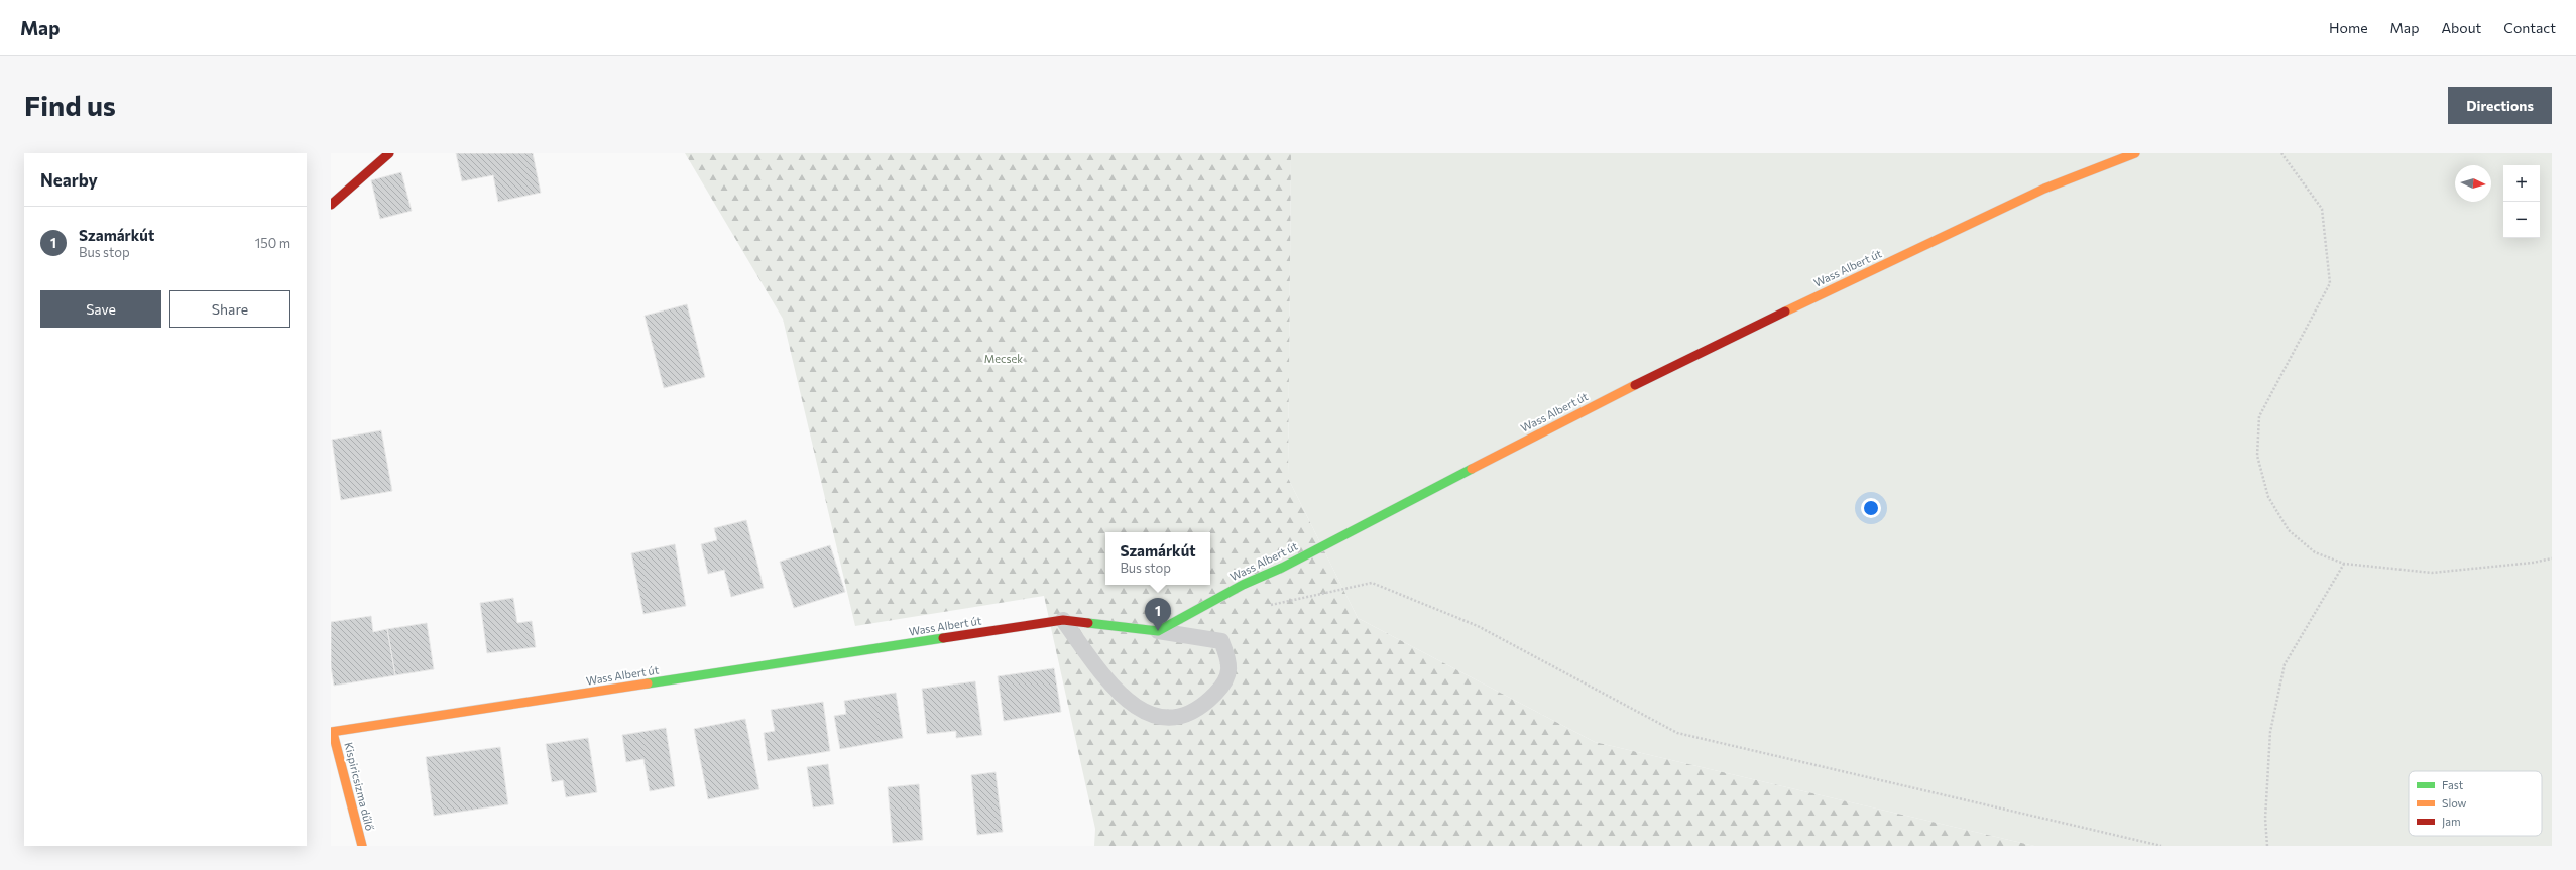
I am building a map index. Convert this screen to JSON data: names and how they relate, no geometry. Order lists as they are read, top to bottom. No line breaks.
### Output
{"streets":{"street":["Wass Albert út","Kispiricsizma dűlő"]},"crossings":[["Wass Albert út","Kispiricsizma dűlő"]],"parks":["Mecsek"],"legend":["Fast","Slow","Jam"],"north":"right","page":{"header":"Map","nav":["Home","Map","About","Contact"],"buttons":["Directions",["Save","Share"]],"title":"Find us","heading":"Nearby","map_buttons":["+","−"],"list":[{"mark":"1","name":"Szamárkút","note":"Bus stop","value":"150 m"}],"popup":["Szamárkút","Bus stop"],"pins":"1"}}
